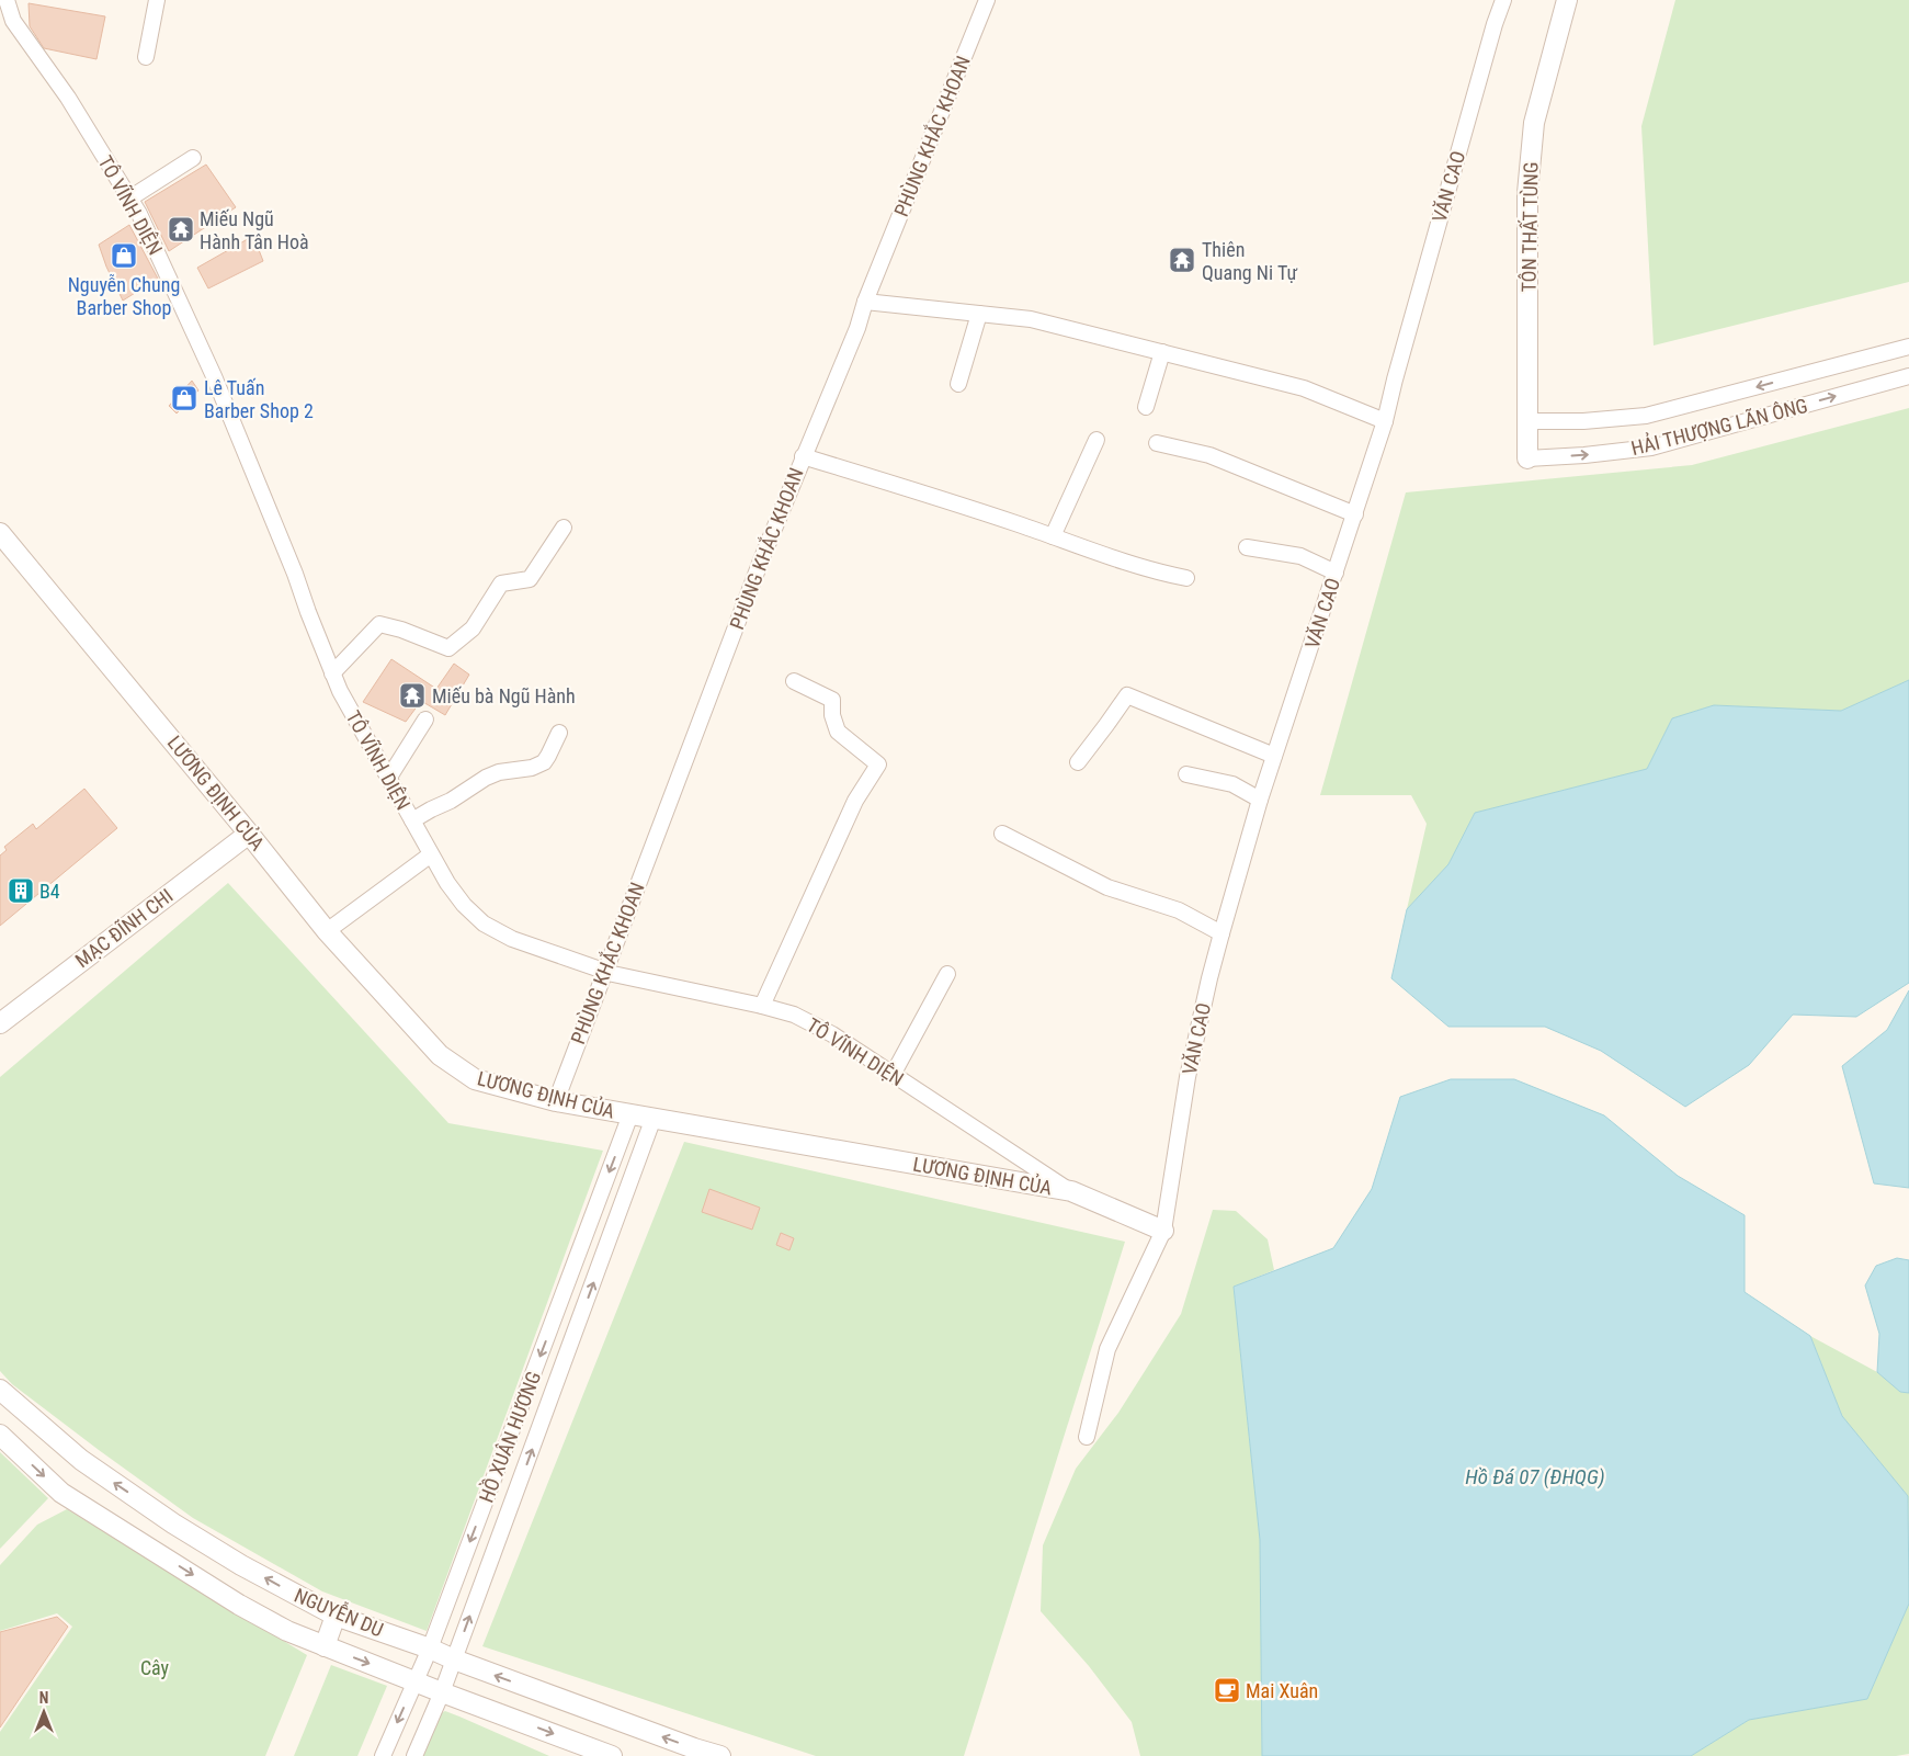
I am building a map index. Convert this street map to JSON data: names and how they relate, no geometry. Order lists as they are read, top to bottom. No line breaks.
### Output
{"streets":{"street":["PHÙNG KHẮC KHOAN","VĂN CAO","TÔ VĨNH DIỆN","TÔN THẤT TÙNG","HẢI THƯỢNG LÃN ÔNG","LƯƠNG ĐỊNH CỦA","MẠC ĐĨNH CHI","HỒ XUÂN HƯƠNG","NGUYỄN DU"]},"crossings":[["PHÙNG KHẮC KHOAN","TÔ VĨNH DIỆN"],["PHÙNG KHẮC KHOAN","LƯƠNG ĐỊNH CỦA"],["VĂN CAO","LƯƠNG ĐỊNH CỦA"],["TÔ VĨNH DIỆN","LƯƠNG ĐỊNH CỦA"],["TÔN THẤT TÙNG","HẢI THƯỢNG LÃN ÔNG"],["LƯƠNG ĐỊNH CỦA","MẠC ĐĨNH CHI"],["LƯƠNG ĐỊNH CỦA","HỒ XUÂN HƯƠNG"],["HỒ XUÂN HƯƠNG","NGUYỄN DU"]],"water":["Hồ Đá 07 (ĐHQG)"],"parks":["Cây"],"places":{"temple":["Miếu Ngũ Hành Tân Hoà","Thiên Quang Ni Tự","Miếu bà Ngũ Hành"],"shop":["Nguyễn Chung Barber Shop","Lê Tuấn Barber Shop 2"],"building":["B4"],"cafe":["Mai Xuân"]},"north":"top"}
